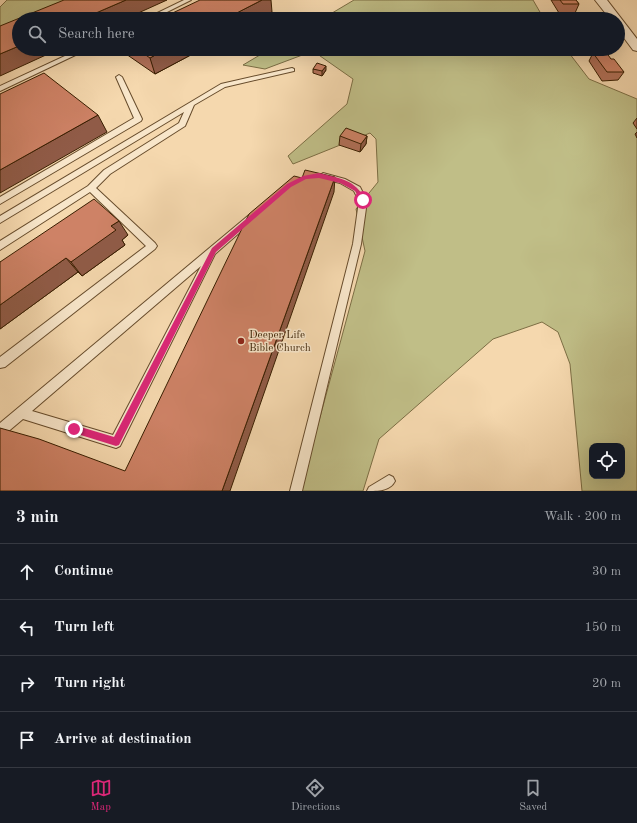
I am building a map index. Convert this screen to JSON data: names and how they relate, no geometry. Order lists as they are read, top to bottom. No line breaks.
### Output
{"places":["Deeper Life Bible Church"],"page":{"search":"Search here","heading":["3 min","Walk · 200 m"],"list":[["Continue","30 m"],["Turn left","150 m"],["Turn right","20 m"],"Arrive at destination"],"nav":["Map","Directions","Saved"]}}
